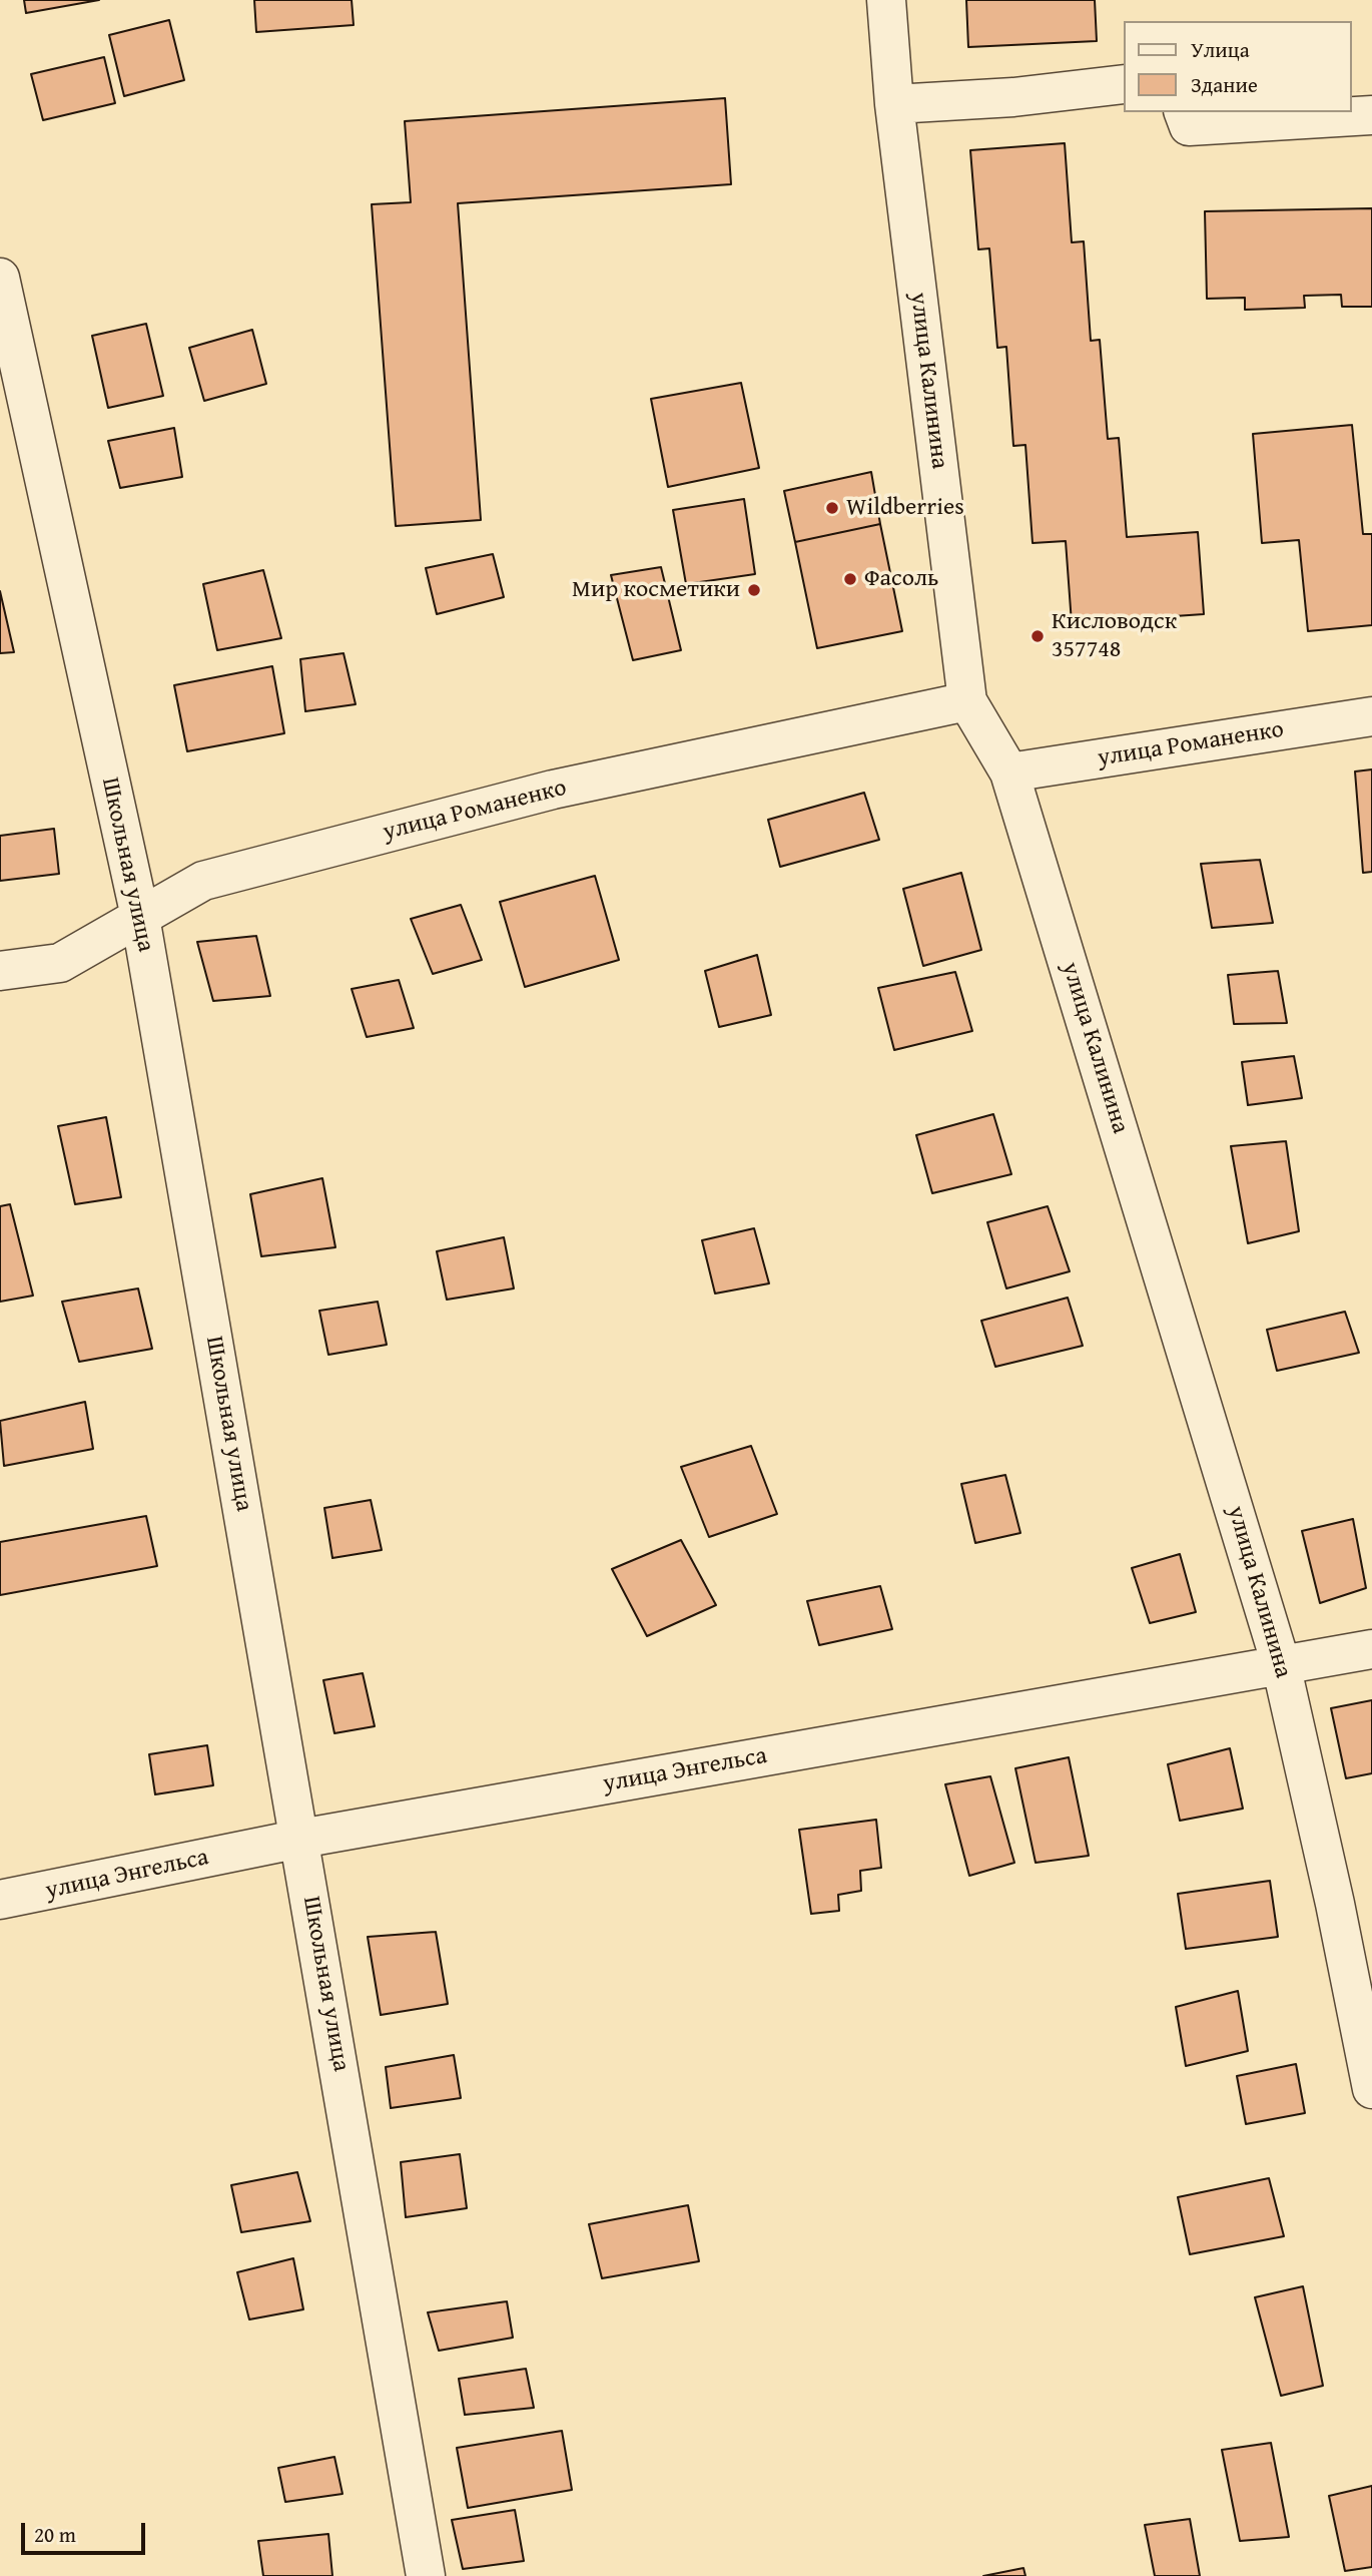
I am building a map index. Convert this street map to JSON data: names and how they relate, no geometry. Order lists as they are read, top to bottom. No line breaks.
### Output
{"streets":{"street":["улица Калинина","улица Романенко","Школьная улица","улица Энгельса"]},"crossings":[["улица Калинина","улица Романенко"],["улица Калинина","улица Энгельса"],["улица Романенко","Школьная улица"],["Школьная улица","улица Энгельса"]],"places":["Wildberries","Фасоль","Мир косметики","Кисловодск 357748"],"legend":["Улица","Здание"],"scale_bar":"20 m"}
